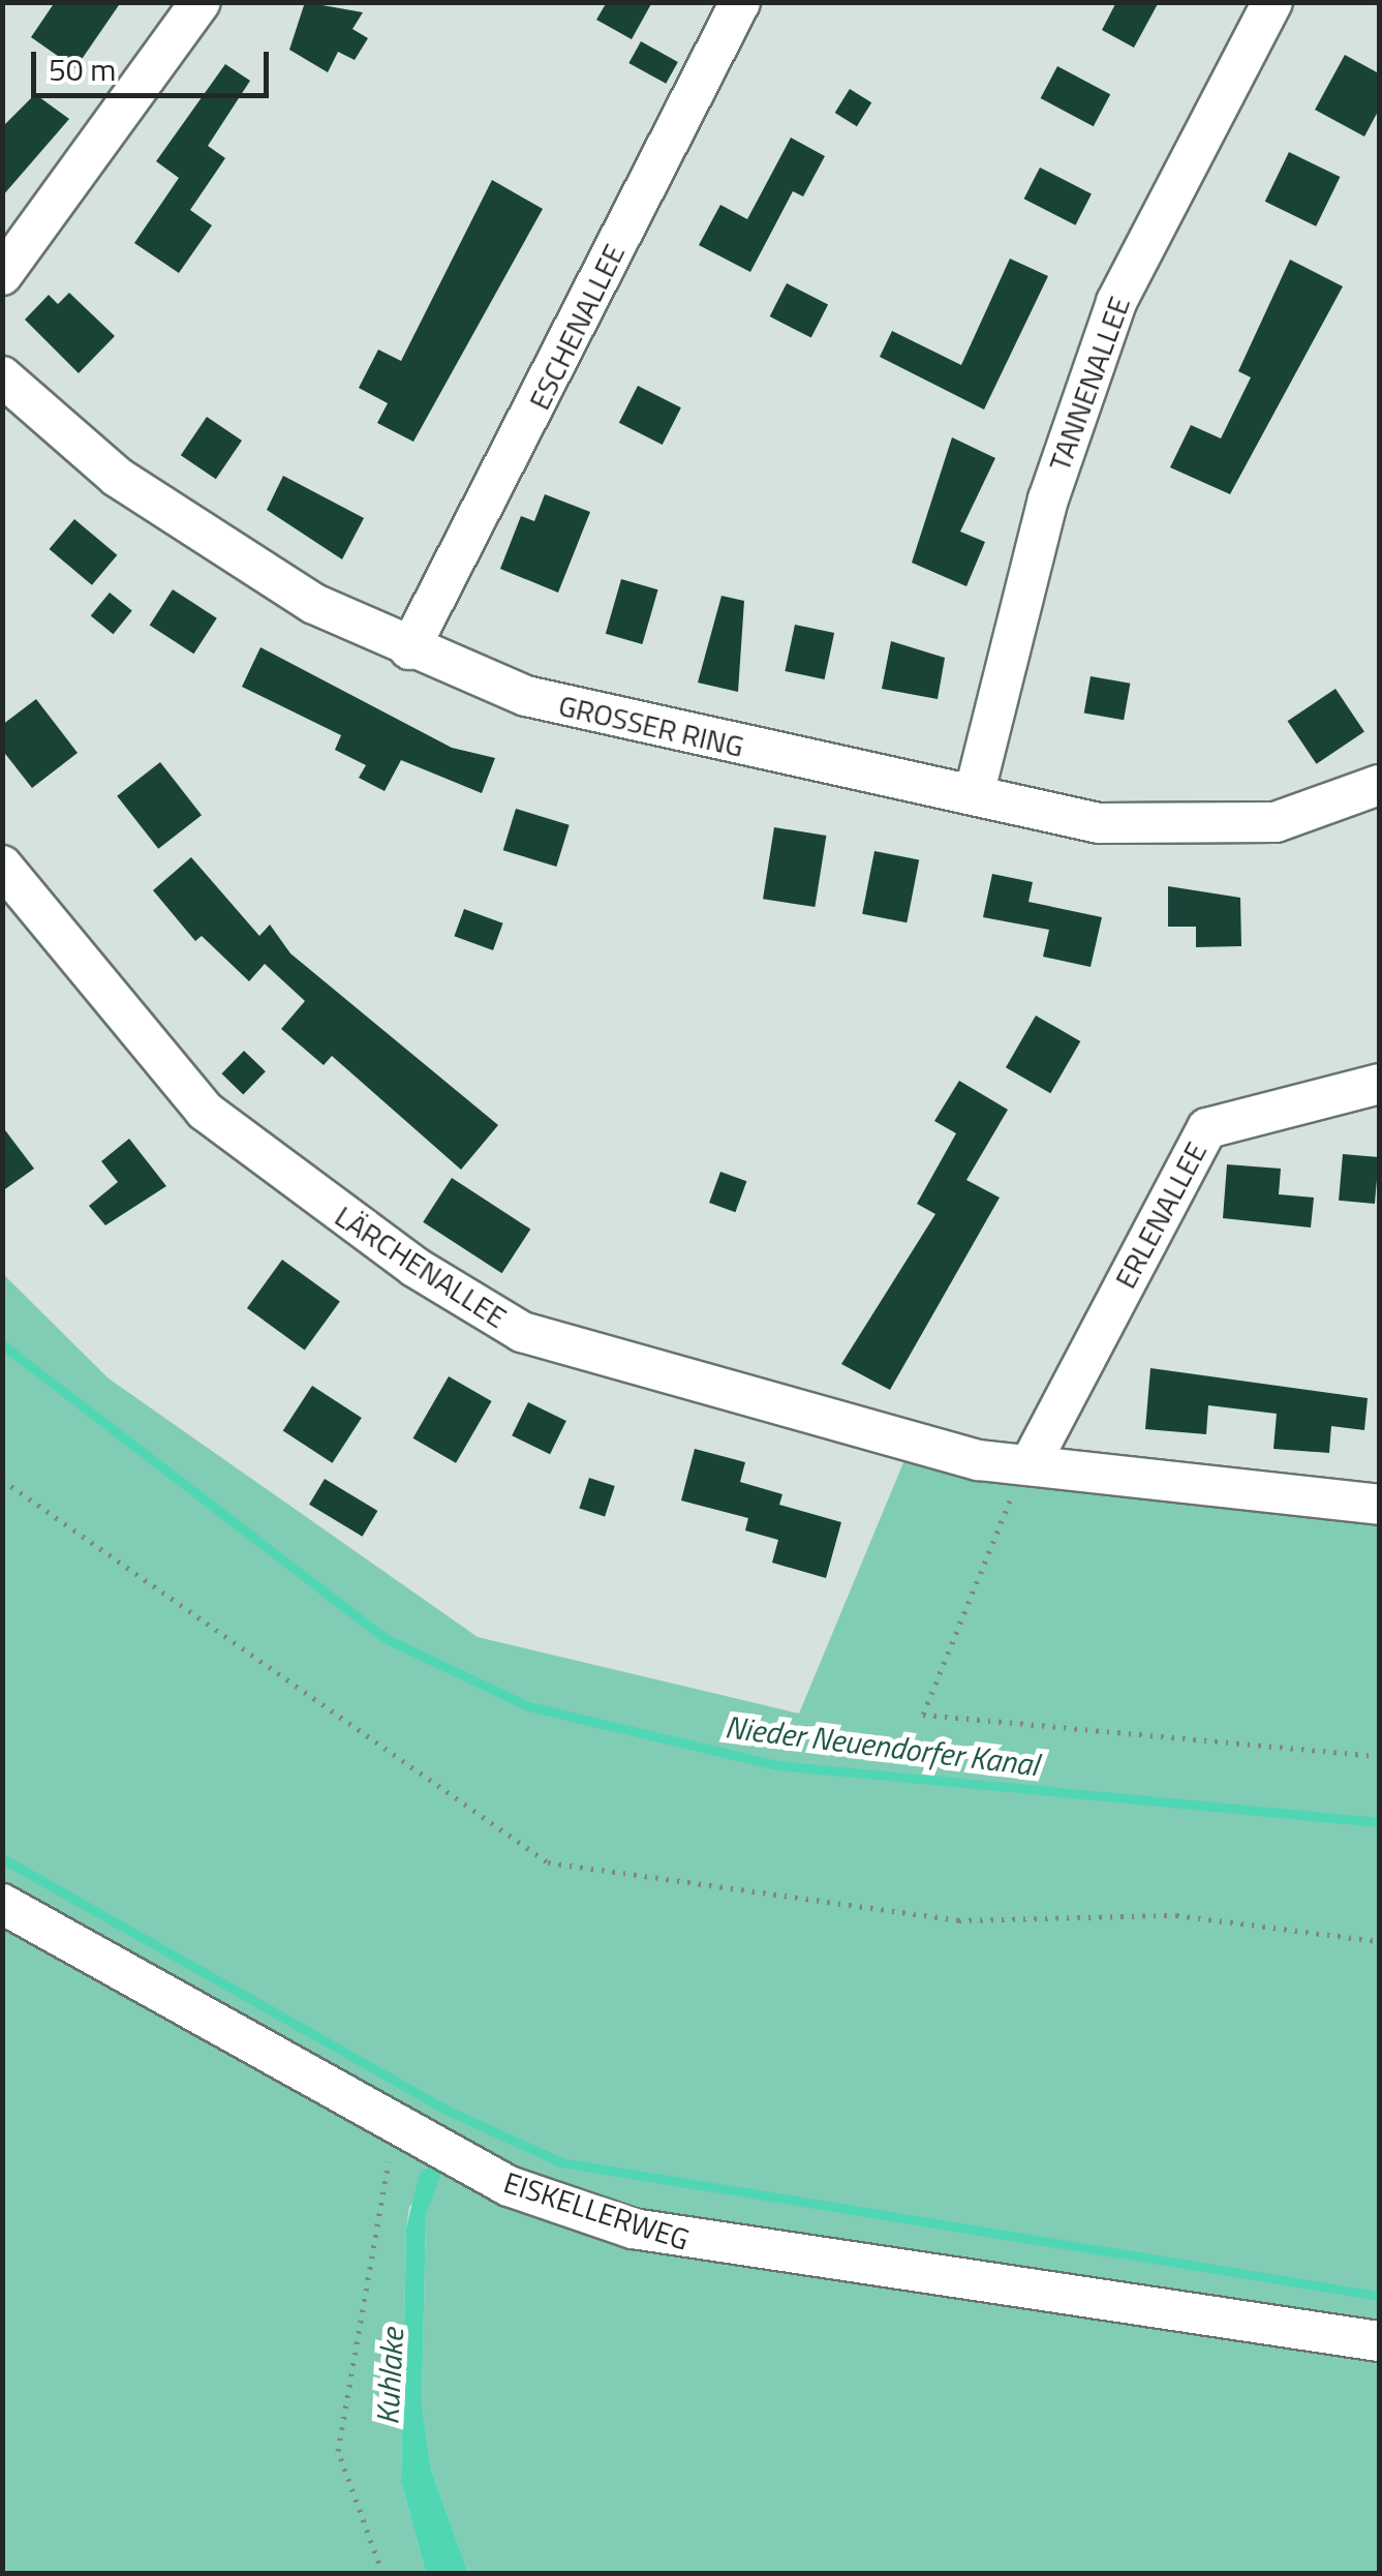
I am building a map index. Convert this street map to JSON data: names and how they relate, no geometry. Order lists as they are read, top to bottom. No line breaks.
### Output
{"streets":{"street":["ESCHENALLEE","TANNENALLEE","GROSSER RING","ERLENALLEE","LÄRCHENALLEE","EISKELLERWEG"]},"crossings":[["ESCHENALLEE","GROSSER RING"],["TANNENALLEE","GROSSER RING"],["ERLENALLEE","LÄRCHENALLEE"]],"water":["Nieder Neuendorfer Kanal","Kuhlake"],"scale_bar":"50 m"}
